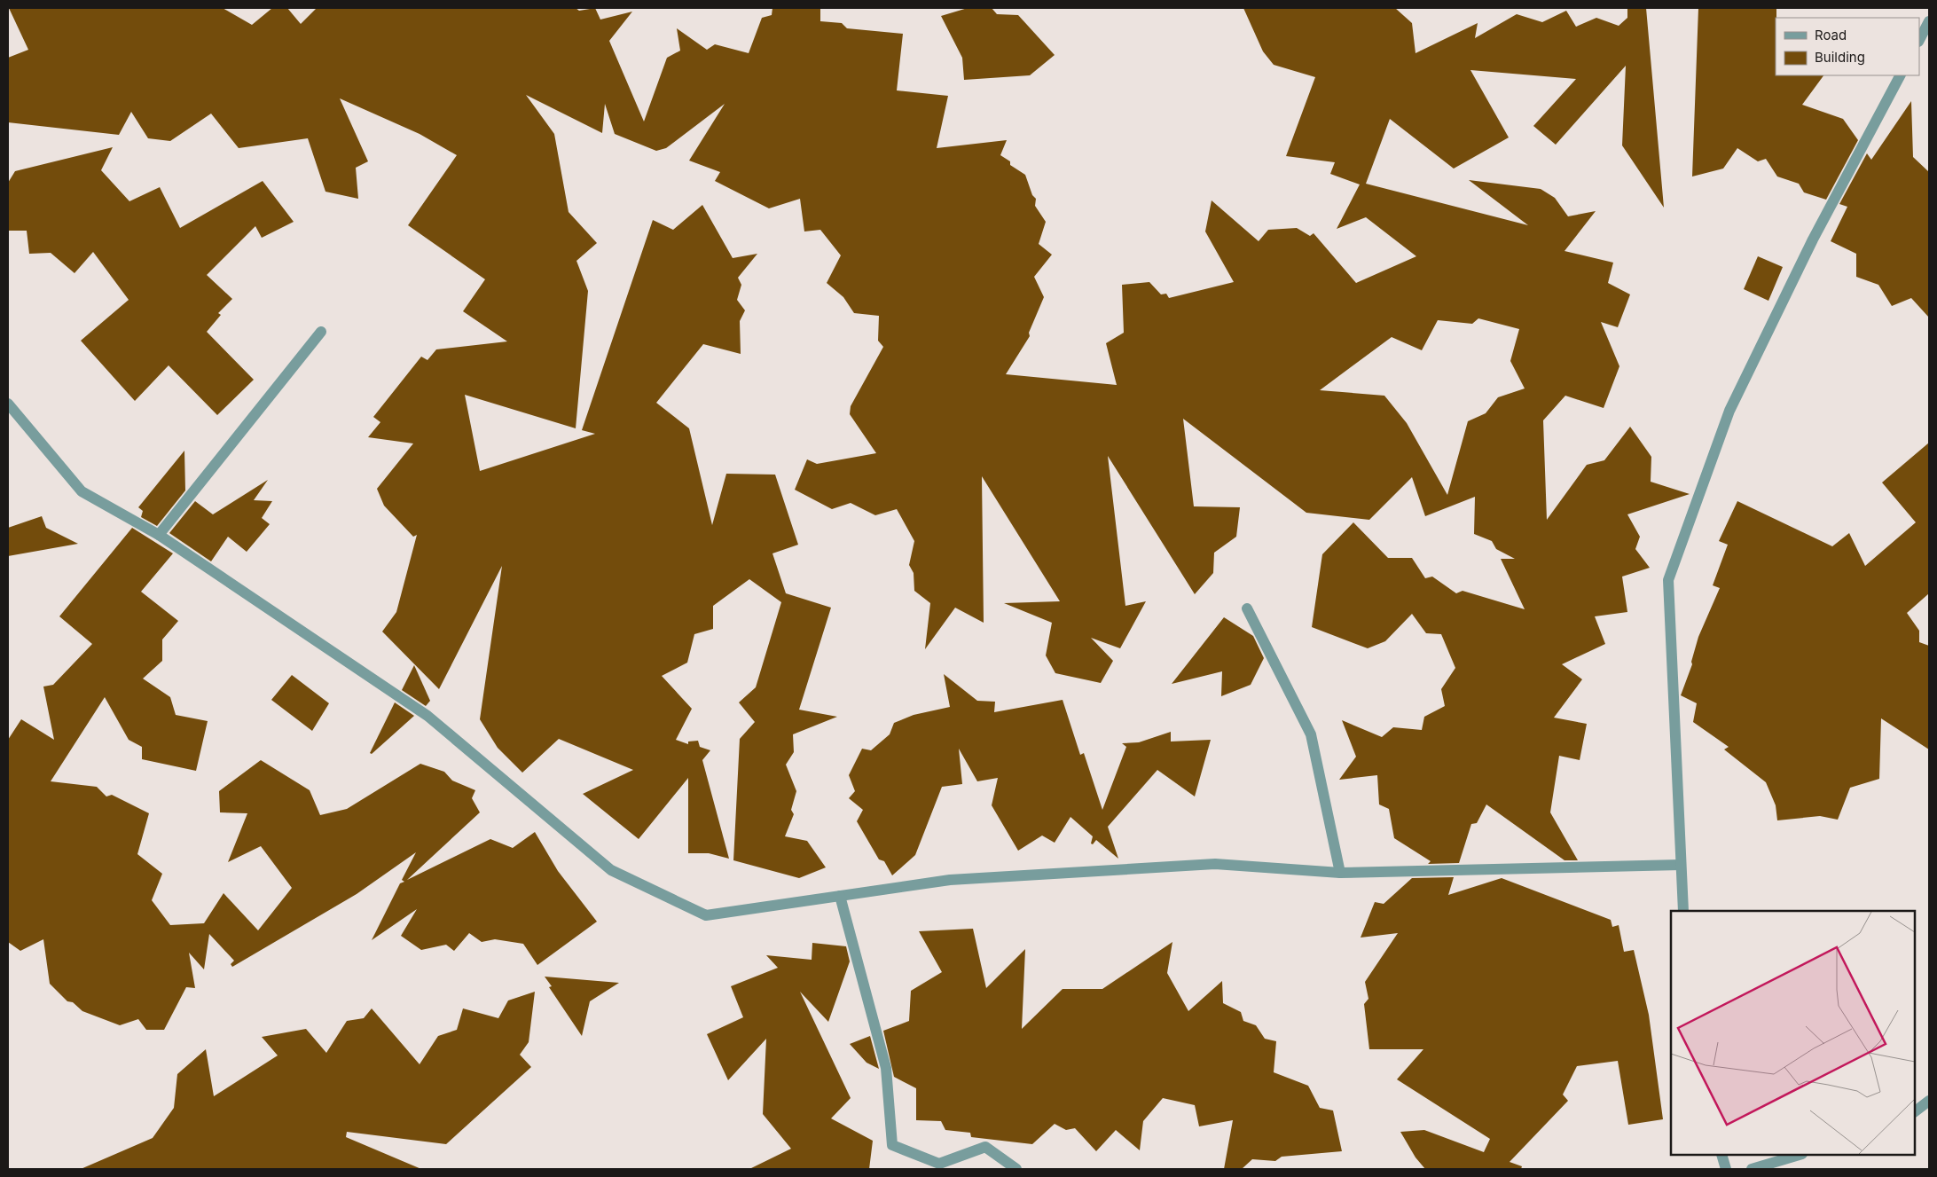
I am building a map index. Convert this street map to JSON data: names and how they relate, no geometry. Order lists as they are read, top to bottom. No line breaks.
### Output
{"legend":["Road","Building"]}
